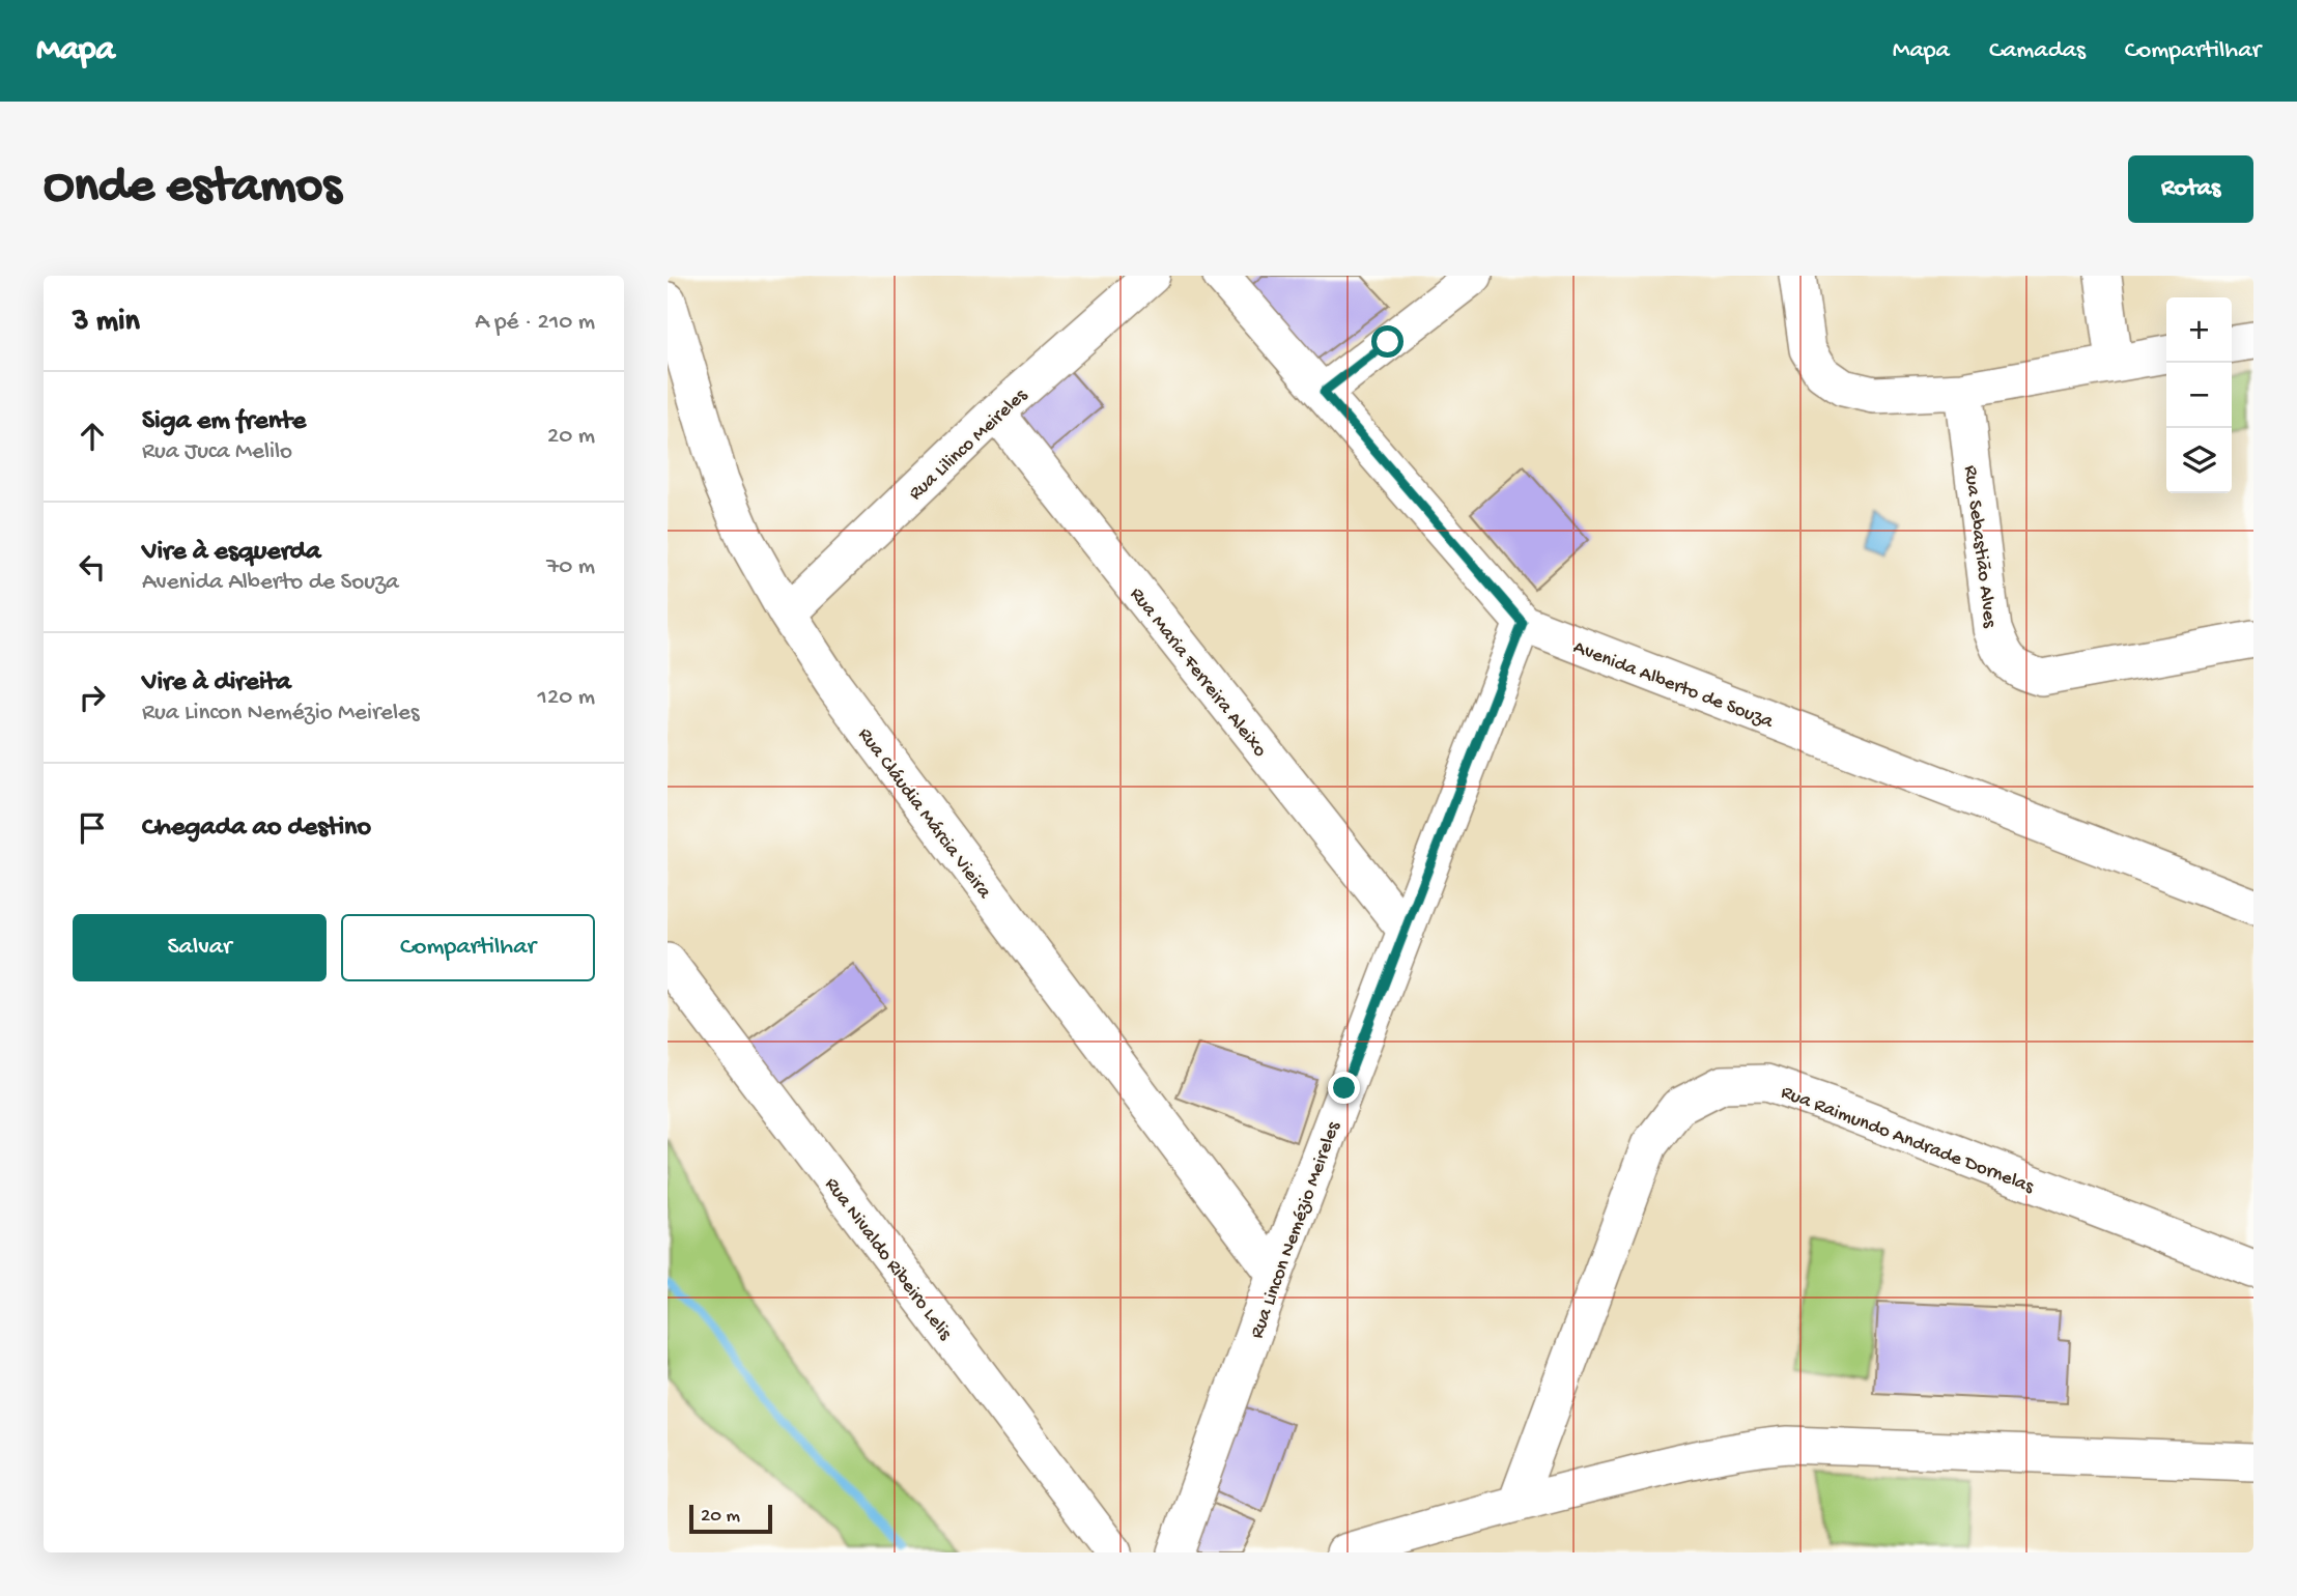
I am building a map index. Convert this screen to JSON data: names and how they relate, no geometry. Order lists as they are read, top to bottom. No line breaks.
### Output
{"streets":{"street":["Rua Lilinco Meireles","Rua Sebastião Alves","Rua Maria Ferreira Aleixo","Avenida Alberto de Souza","Rua Cláudia Márcia Vieira","Rua Raimundo Andrade Dornelas","Rua Lincon Nemézio Meireles","Rua Nivaldo Ribeiro Lelis"]},"crossings":[["Rua Lilinco Meireles","Rua Maria Ferreira Aleixo"],["Rua Lilinco Meireles","Rua Cláudia Márcia Vieira"],["Rua Maria Ferreira Aleixo","Rua Lincon Nemézio Meireles"],["Avenida Alberto de Souza","Rua Lincon Nemézio Meireles"],["Rua Cláudia Márcia Vieira","Rua Lincon Nemézio Meireles"]],"scale_bar":"20 m","page":{"header":"Mapa","nav":["Mapa","Camadas","Compartilhar"],"buttons":["Rotas",["Salvar","Compartilhar"]],"title":"Onde estamos","heading":["3 min","A pé · 210 m"],"map_buttons":["+","−"],"list":[["Siga em frente","Rua Juca Melilo","20 m"],["Vire à esquerda","Avenida Alberto de Souza","70 m"],["Vire à direita","Rua Lincon Nemézio Meireles","120 m"],"Chegada ao destino"],"scale":"20 m"}}
